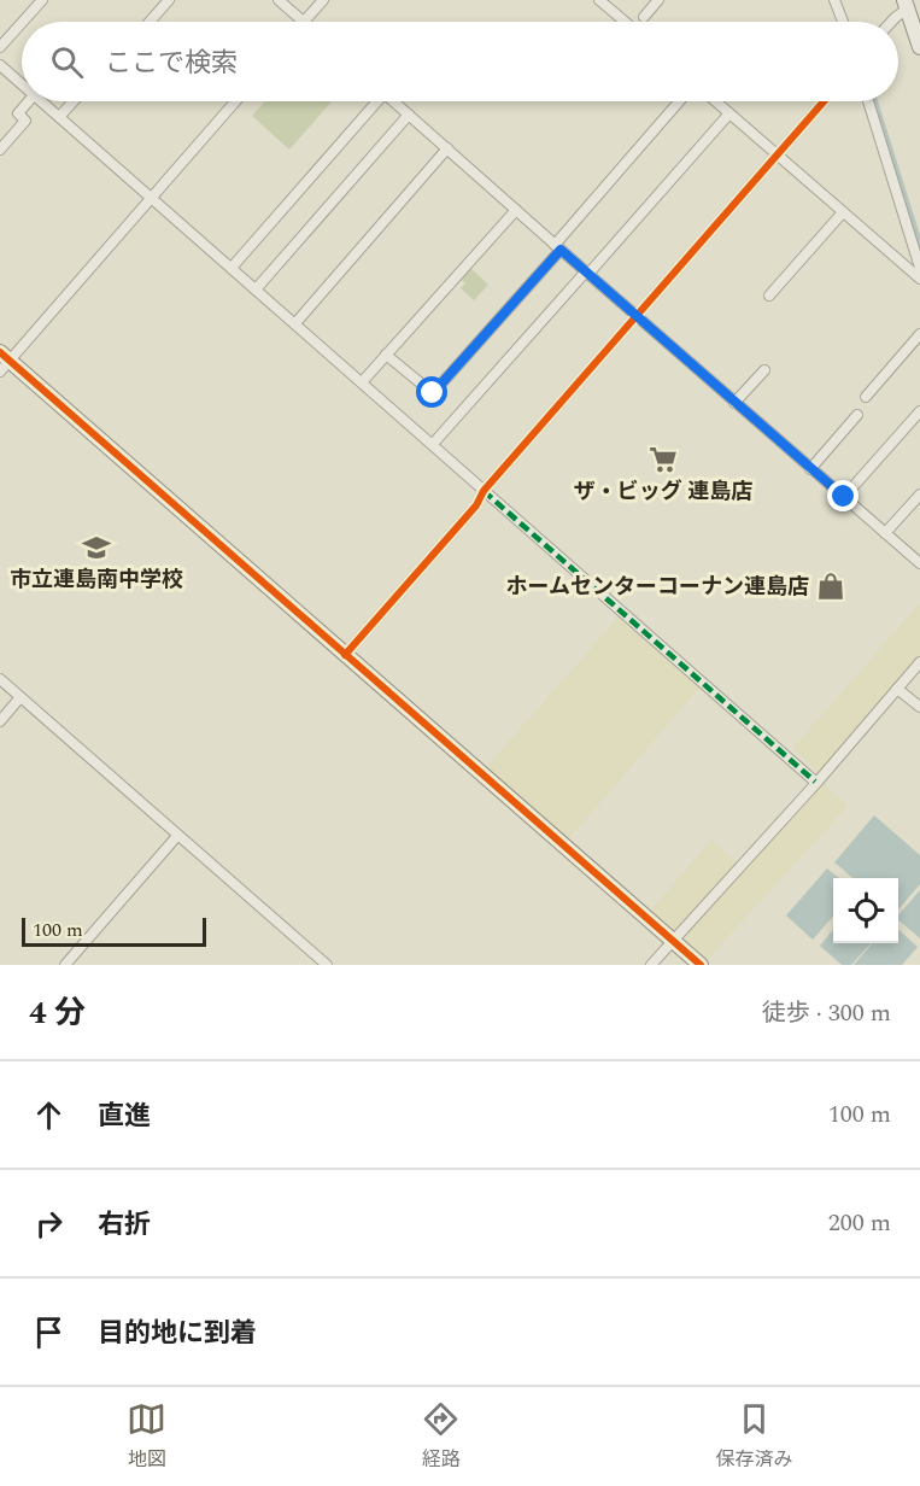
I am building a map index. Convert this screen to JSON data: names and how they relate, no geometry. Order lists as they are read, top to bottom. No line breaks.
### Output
{"places":{"supermarket":["ザ・ビッグ 連島店"],"school or university":["市立連島南中学校"],"shop":["ホームセンターコーナン連島店"]},"scale_bar":"100 m","page":{"search":"ここで検索","scale":"100 m","heading":["4 分","徒歩 · 300 m"],"list":[["直進","100 m"],["右折","200 m"],"目的地に到着"],"nav":["地図","経路","保存済み"]}}
